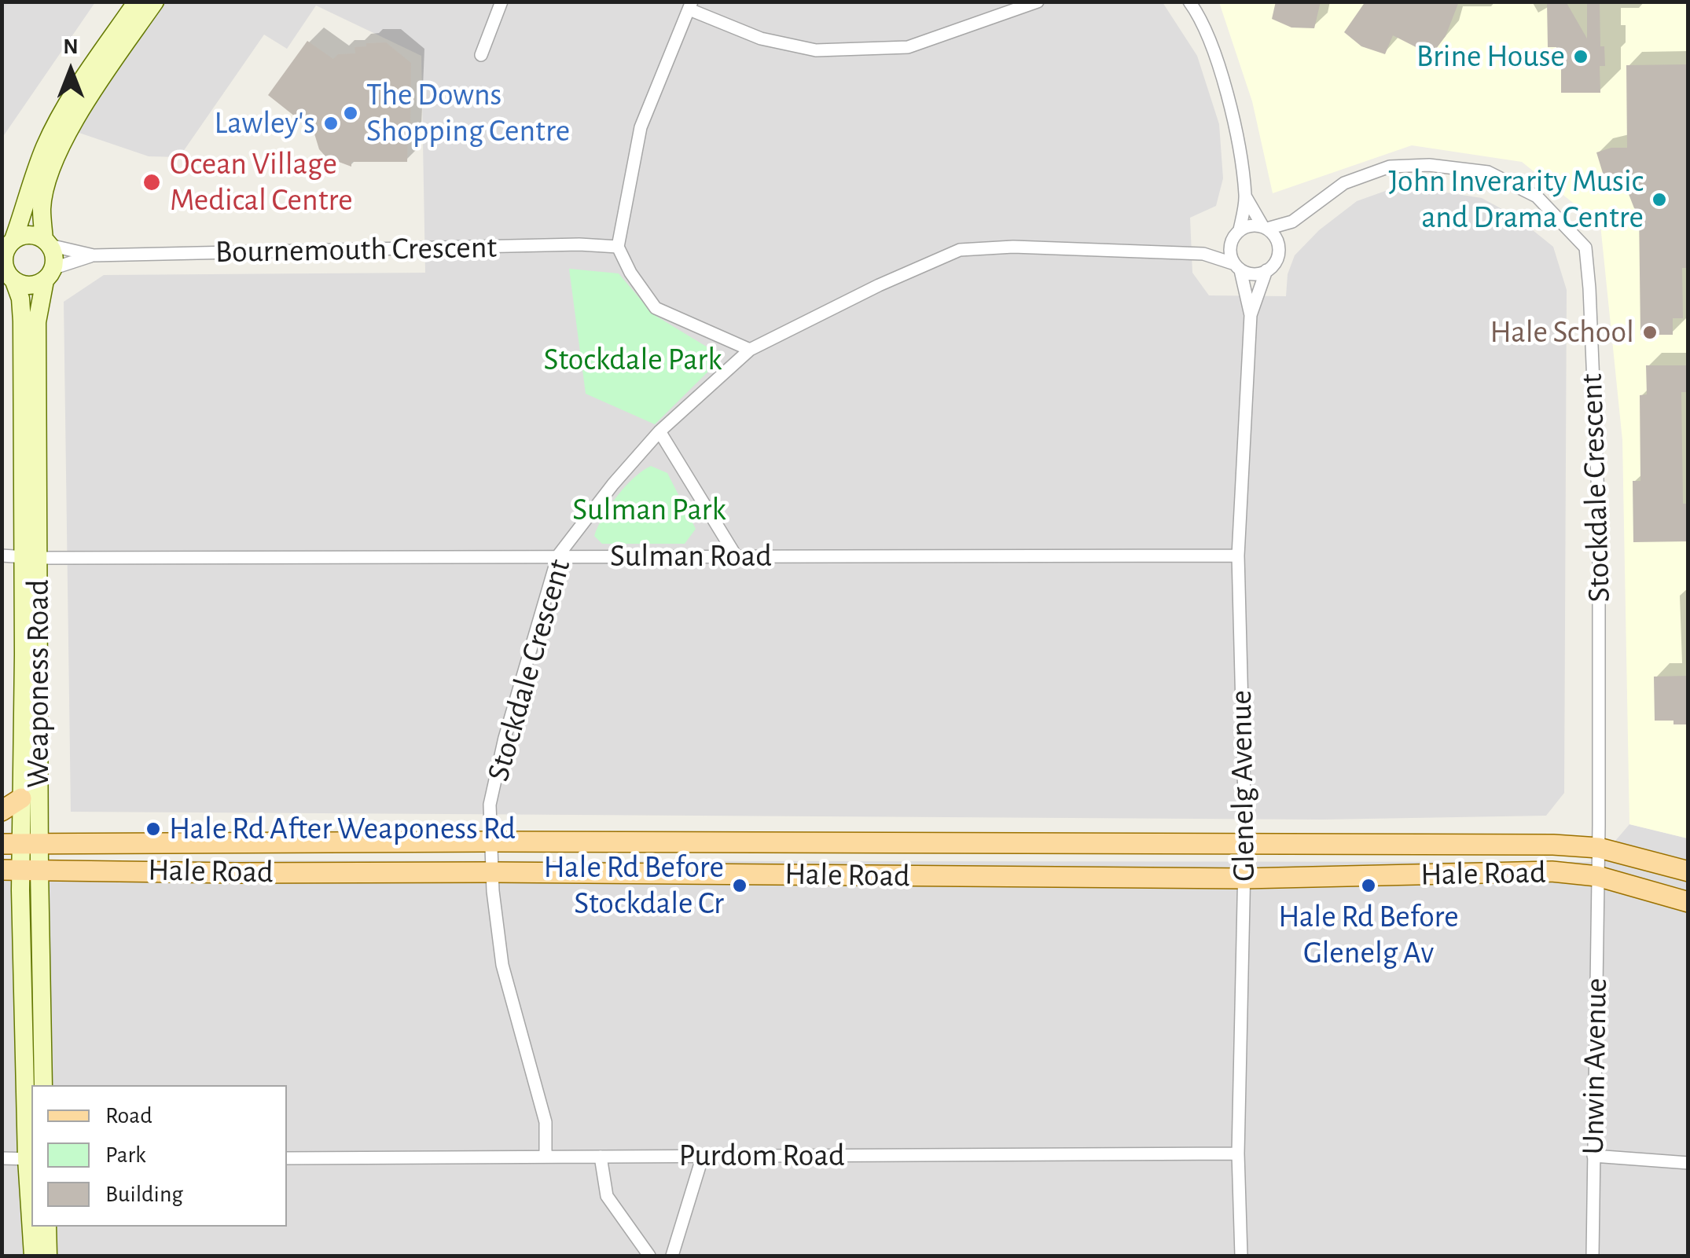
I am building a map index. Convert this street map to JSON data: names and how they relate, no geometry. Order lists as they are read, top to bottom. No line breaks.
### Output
{"streets":{"main road":["Weaponess Road","Hale Road"],"street":["Bournemouth Crescent","Stockdale Crescent","Sulman Road","Glenelg Avenue","Unwin Avenue","Purdom Road"]},"crossings":[["Bournemouth Crescent","Weaponess Road"],["Stockdale Crescent","Sulman Road"],["Stockdale Crescent","Glenelg Avenue"],["Stockdale Crescent","Hale Road"],["Stockdale Crescent","Unwin Avenue"],["Stockdale Crescent","Purdom Road"],["Sulman Road","Weaponess Road"],["Sulman Road","Glenelg Avenue"],["Weaponess Road","Hale Road"],["Glenelg Avenue","Hale Road"],["Glenelg Avenue","Purdom Road"],["Hale Road","Unwin Avenue"]],"parks":["Stockdale Park","Sulman Park"],"places":["Brine House","The Downs Shopping Centre","Lawley's","Ocean Village Medical Centre","John Inverarity Music and Drama Centre","Hale School","Hale Rd After Weaponess Rd","Hale Rd Before Stockdale Cr","Hale Rd Before Glenelg Av"],"legend":["Road","Park","Building"],"north":"top"}
